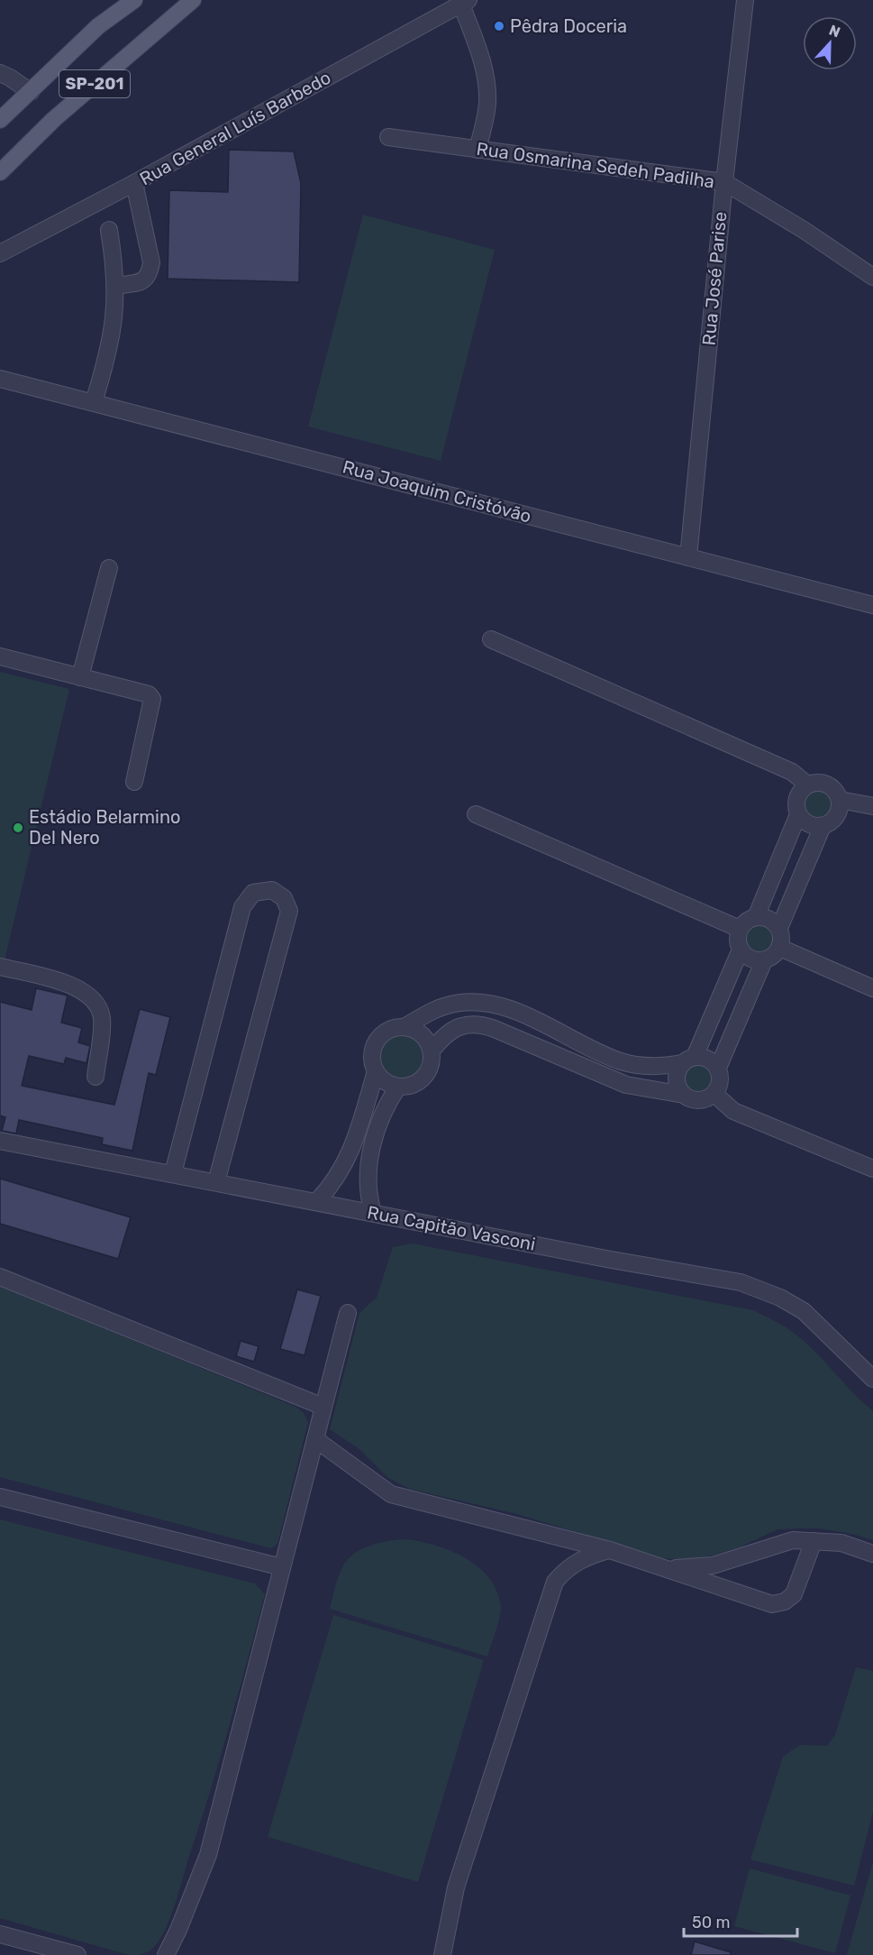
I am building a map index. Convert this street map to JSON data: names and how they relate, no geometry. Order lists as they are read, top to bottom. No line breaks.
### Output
{"streets":{"main road":["SP-201"],"street":["Rua General Luís Barbedo","Rua Osmarina Sedeh Padilha","Rua José Parise","Rua Joaquim Cristóvão","Rua Capitão Vasconi"]},"crossings":[["Rua Osmarina Sedeh Padilha","Rua José Parise"],["Rua José Parise","Rua Joaquim Cristóvão"]],"places":["Pêdra Doceria","Estádio Belarmino Del Nero"],"scale_bar":"50 m","north":"top"}
